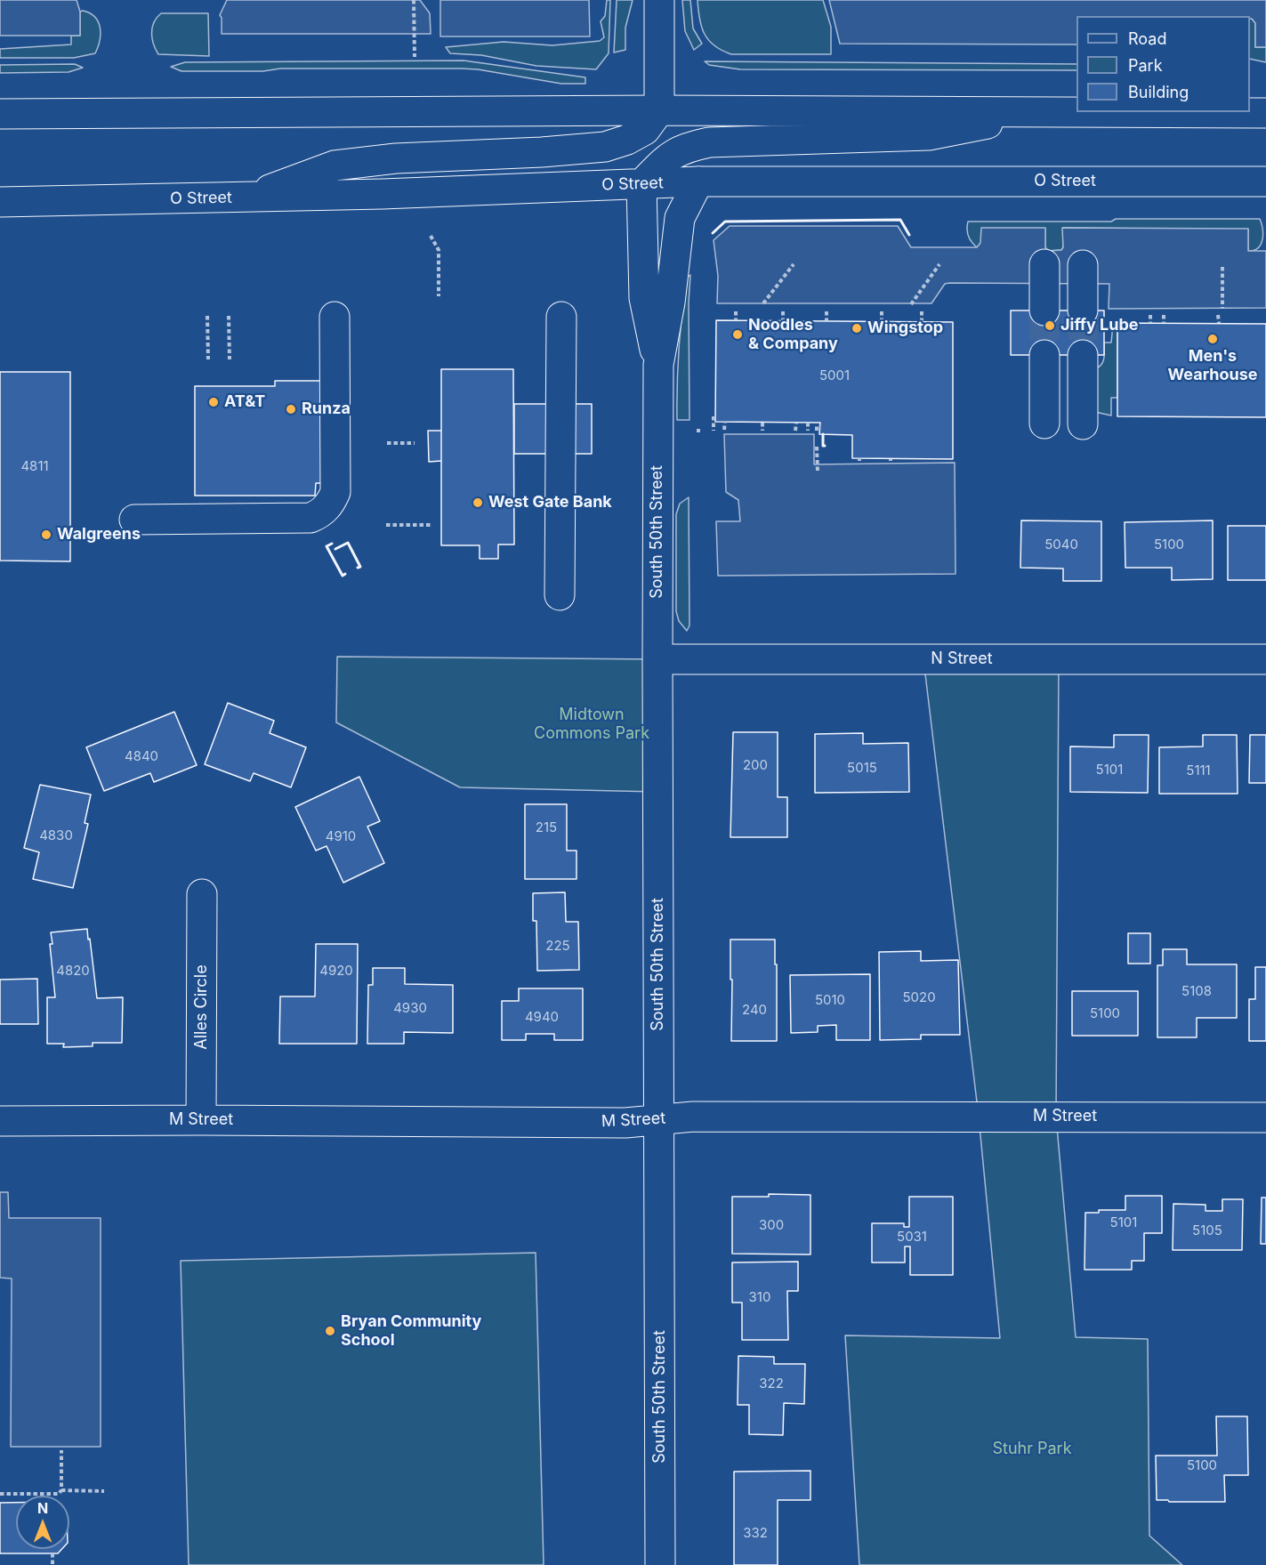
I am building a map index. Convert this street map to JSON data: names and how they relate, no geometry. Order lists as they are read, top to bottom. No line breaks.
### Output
{"streets":{"street":["O Street","South 50th Street","N Street","Alles Circle","M Street"]},"crossings":[["O Street","South 50th Street"],["South 50th Street","N Street"],["South 50th Street","M Street"],["Alles Circle","M Street"]],"parks":["Midtown Commons Park","Stuhr Park"],"places":["Jiffy Lube","Wingstop","Noodles & Company","Men's Wearhouse","AT&T","Runza","West Gate Bank","Walgreens","Bryan Community School"],"house_numbers":["5001","4811","5040","5100","4840","200","5015","5101","5111","215","4830","4910","225","4820","4920","5108","5020","5010","4930","240","5100","4940","5101","300","5105","5031","310","322","5100","332"],"legend":["Road","Park","Building"],"north":"top"}
